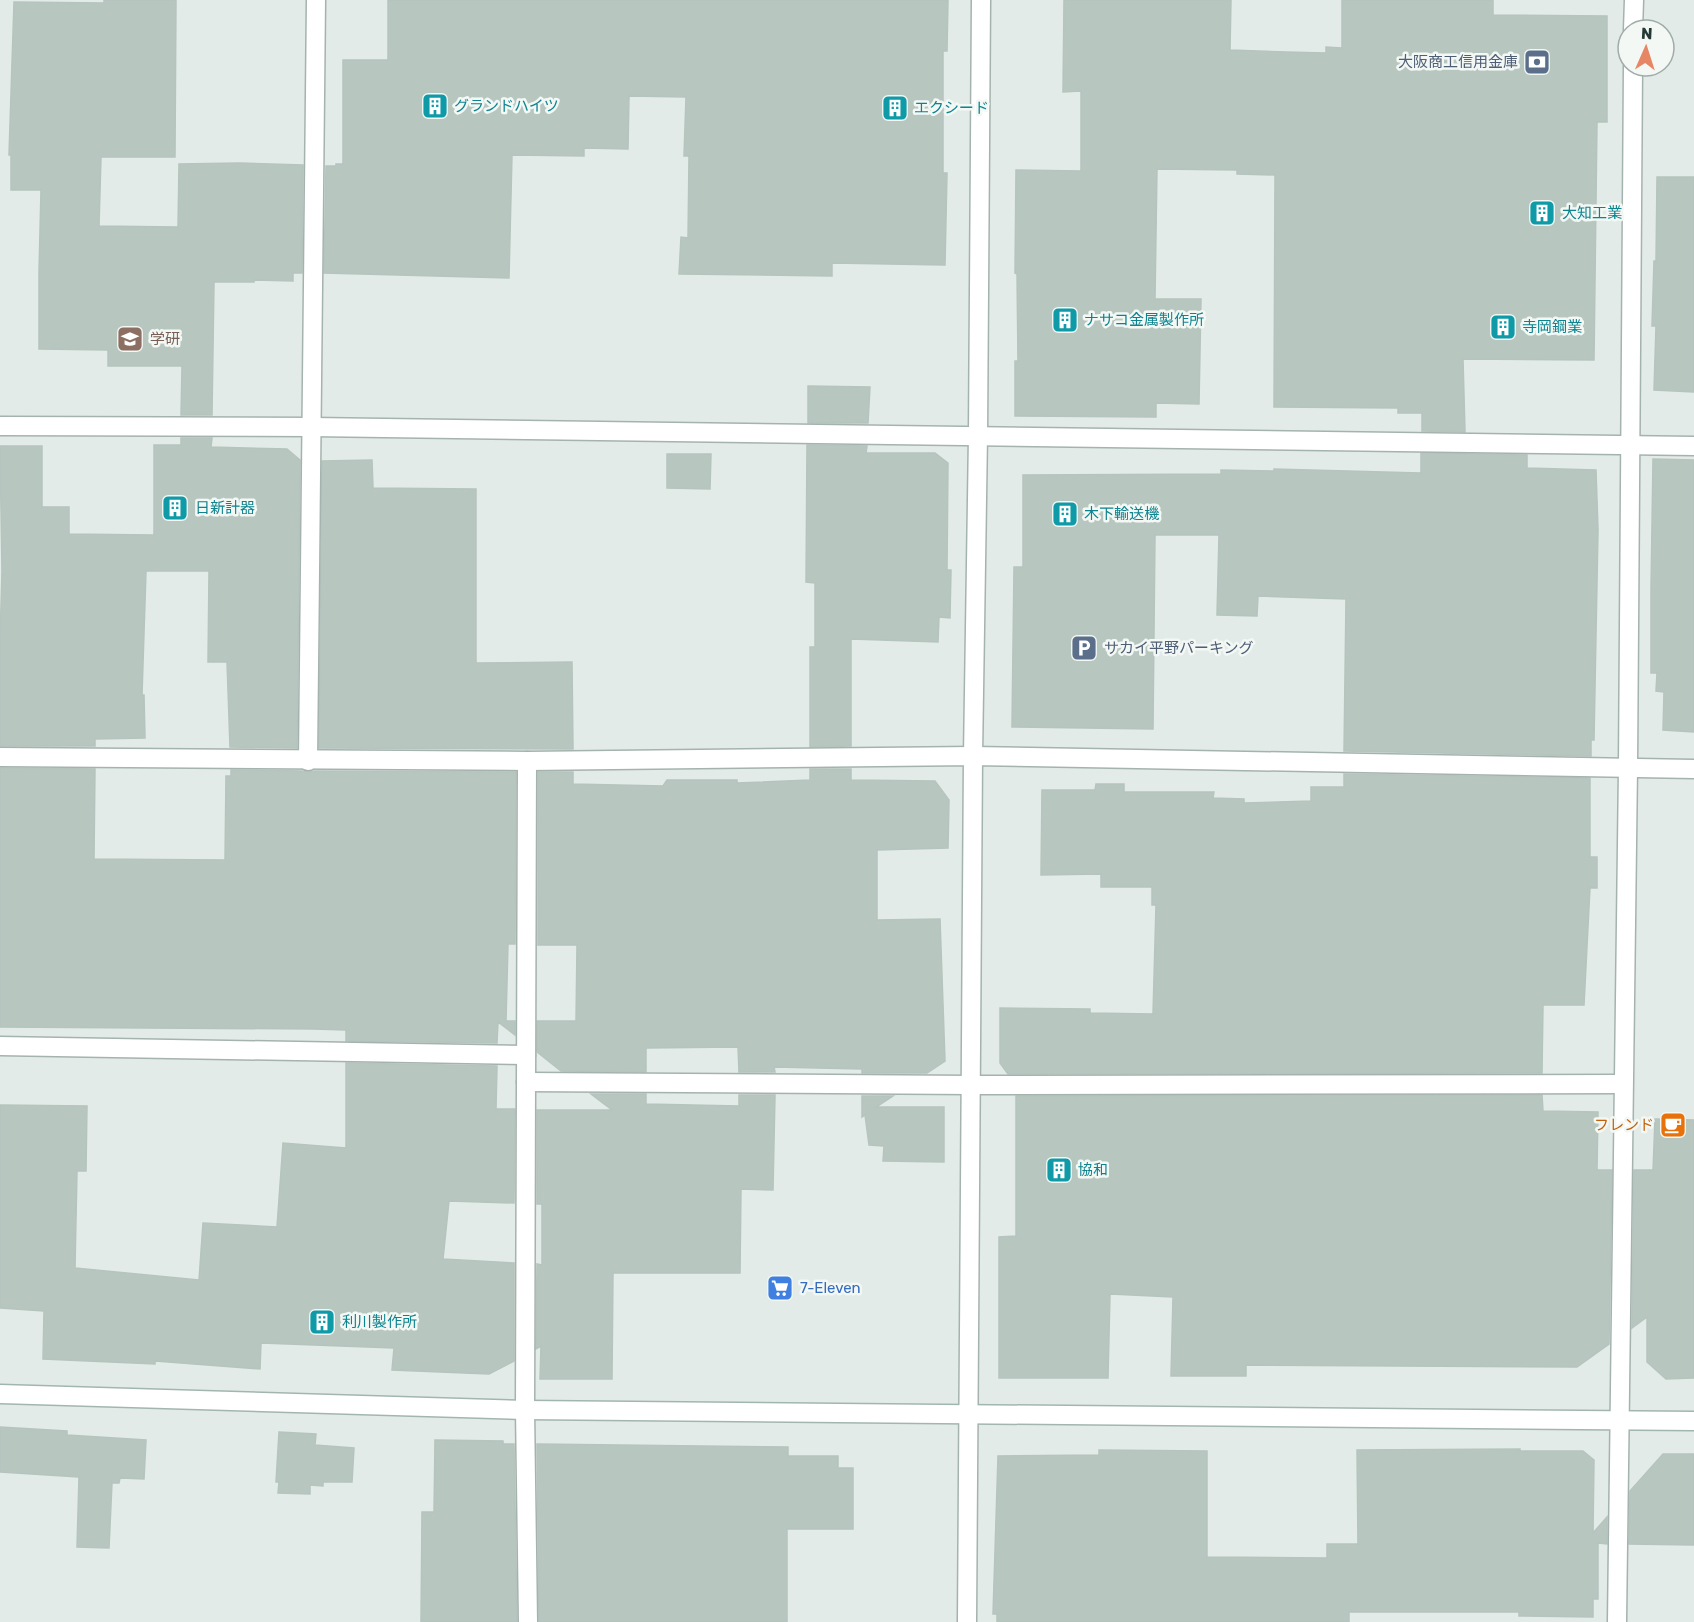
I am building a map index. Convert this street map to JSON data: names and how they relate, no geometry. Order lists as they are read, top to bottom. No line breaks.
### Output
{"places":{"bank":["大阪商工信用金庫"],"building":["グランドハイツ","エクシード","大知工業","ナサコ金属製作所","寺岡鋼業","日新計器","木下輸送機","協和","利川製作所"],"school or university":["学研"],"parking":["サカイ平野パーキング"],"cafe":["フレンド"],"supermarket":["7-Eleven"]},"north":"top"}
